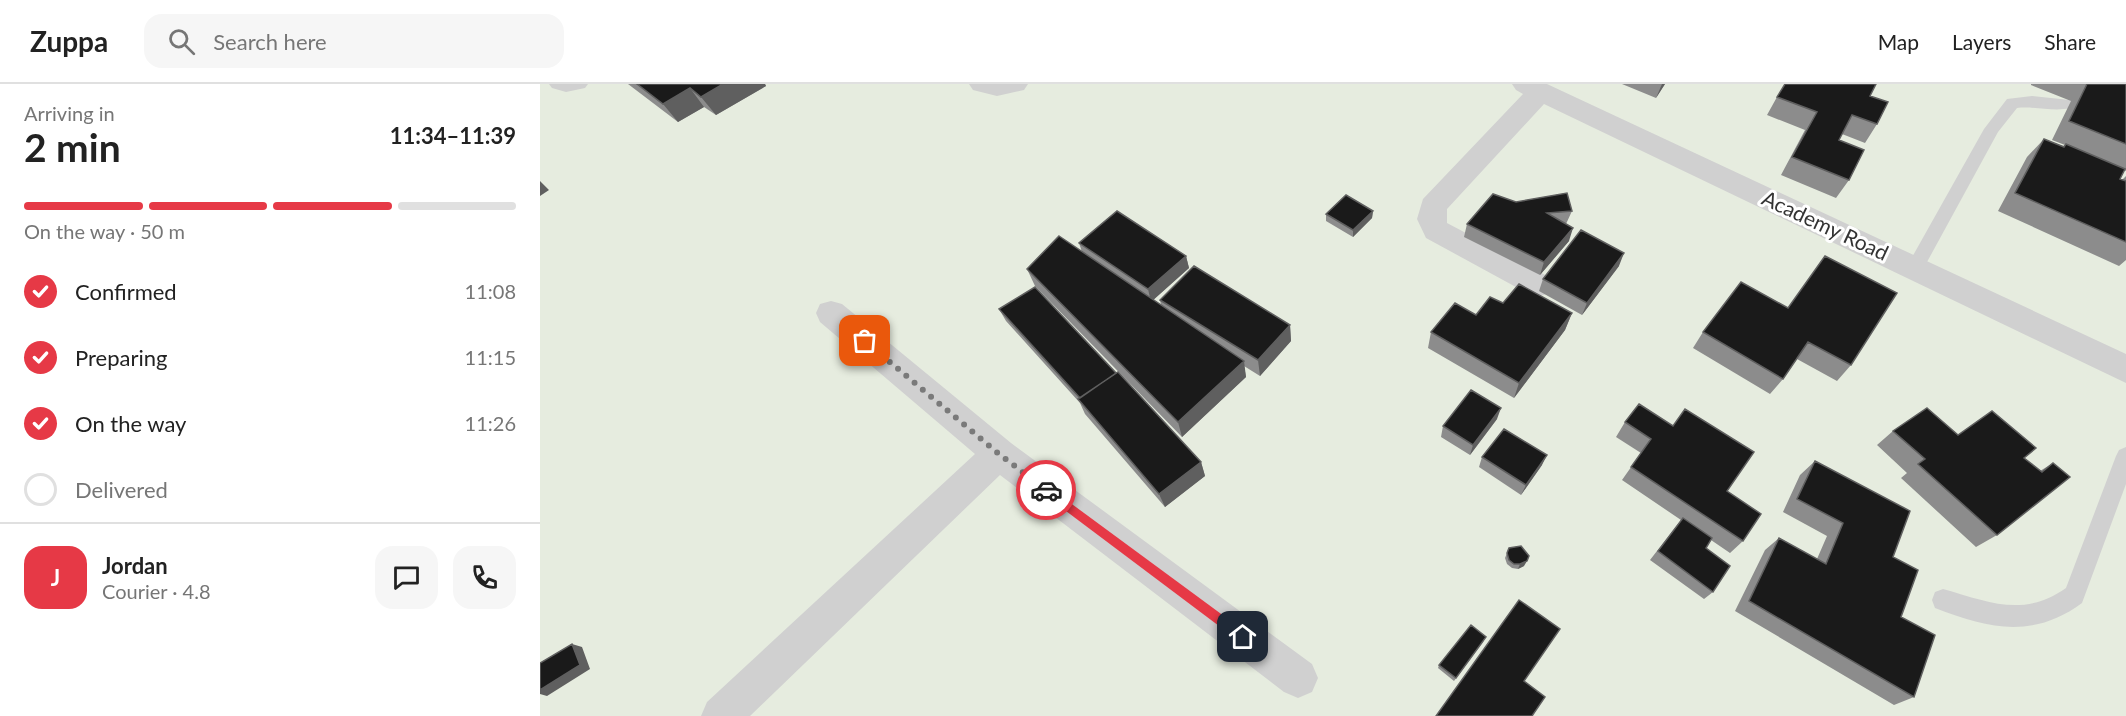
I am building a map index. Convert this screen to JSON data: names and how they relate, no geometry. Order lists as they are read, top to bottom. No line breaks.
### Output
{"streets":{"street":["Academy Road"]},"page":{"header":"Zuppa","search":"Search here","nav":["Map","Layers","Share"],"heading":["2 min","Arriving in","11:34–11:39"],"panel":["Jordan","Courier · 4.8"],"bar":"On the way · 50 m","list":[["Confirmed","11:08"],["Preparing","11:15"],["On the way","11:26"],"Delivered"],"round":"J"}}
